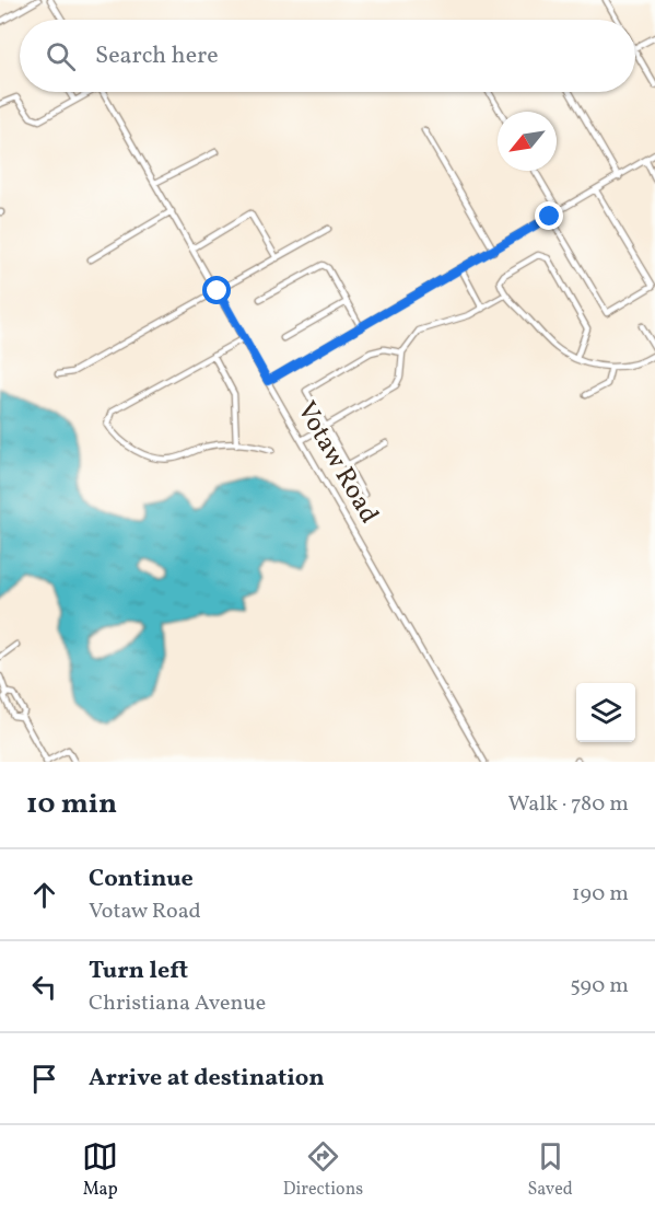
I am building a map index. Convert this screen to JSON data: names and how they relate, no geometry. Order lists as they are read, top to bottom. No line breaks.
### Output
{"streets":{"street":["Votaw Road"]},"north":"bottom left","page":{"search":"Search here","heading":["10 min","Walk · 780 m"],"list":[["Continue","Votaw Road","190 m"],["Turn left","Christiana Avenue","590 m"],"Arrive at destination"],"nav":["Map","Directions","Saved"]}}
